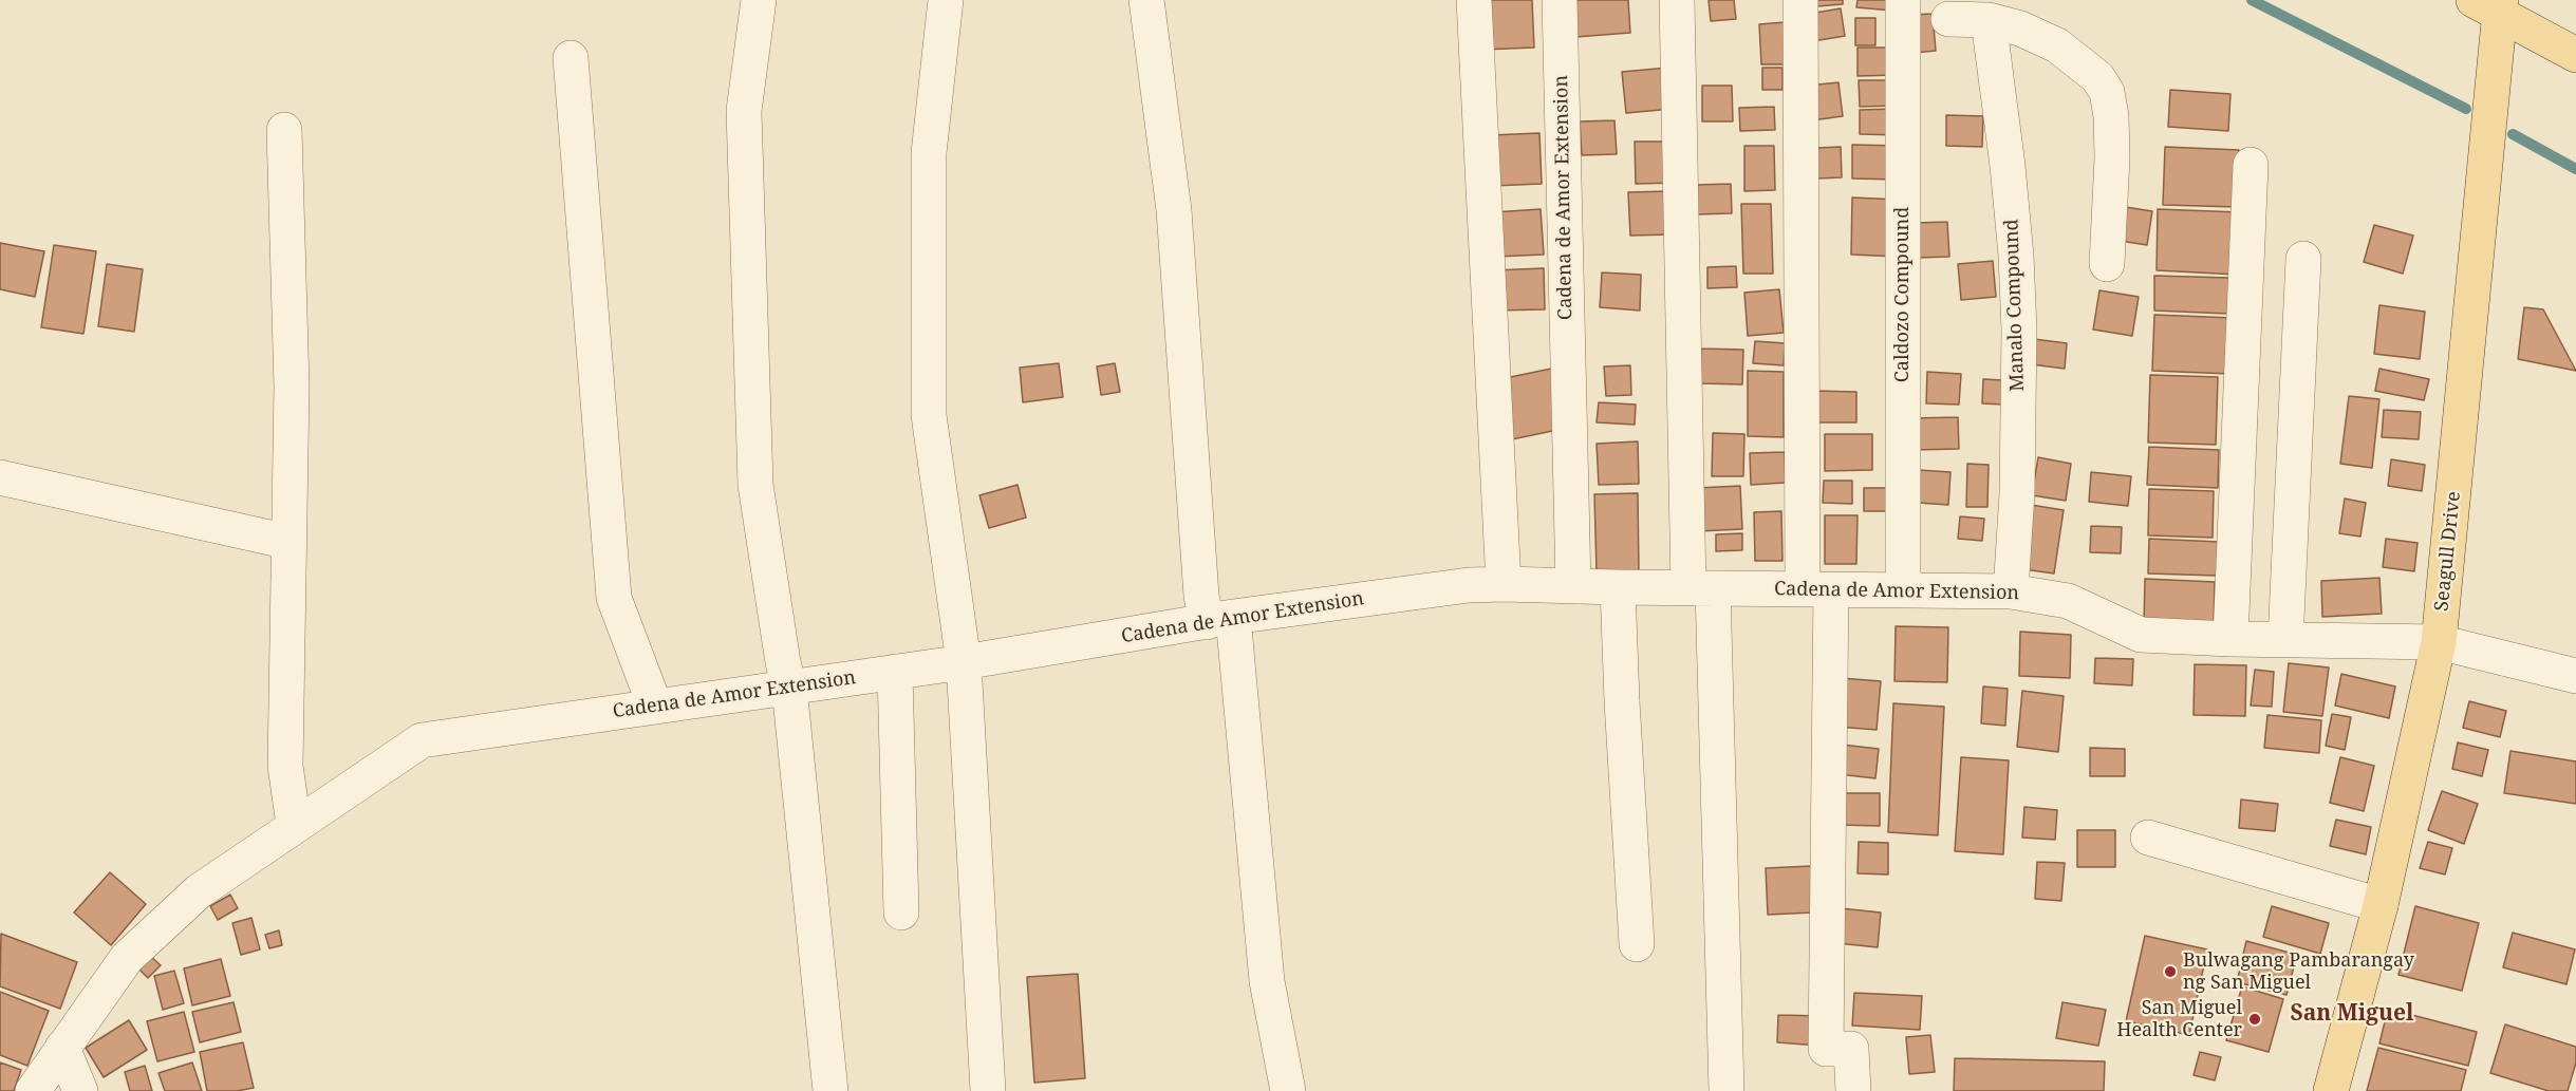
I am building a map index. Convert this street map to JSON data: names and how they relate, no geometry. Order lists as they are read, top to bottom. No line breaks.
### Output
{"streets":{"main road":["Seagull Drive"],"street":["Cadena de Amor Extension","Caldozo Compound","Manalo Compound"]},"crossings":[["Cadena de Amor Extension","Caldozo Compound"],["Cadena de Amor Extension","Manalo Compound"],["Cadena de Amor Extension","Seagull Drive"]],"districts":["San Miguel"],"places":["Bulwagang Pambarangay ng San Miguel","San Miguel Health Center"]}
